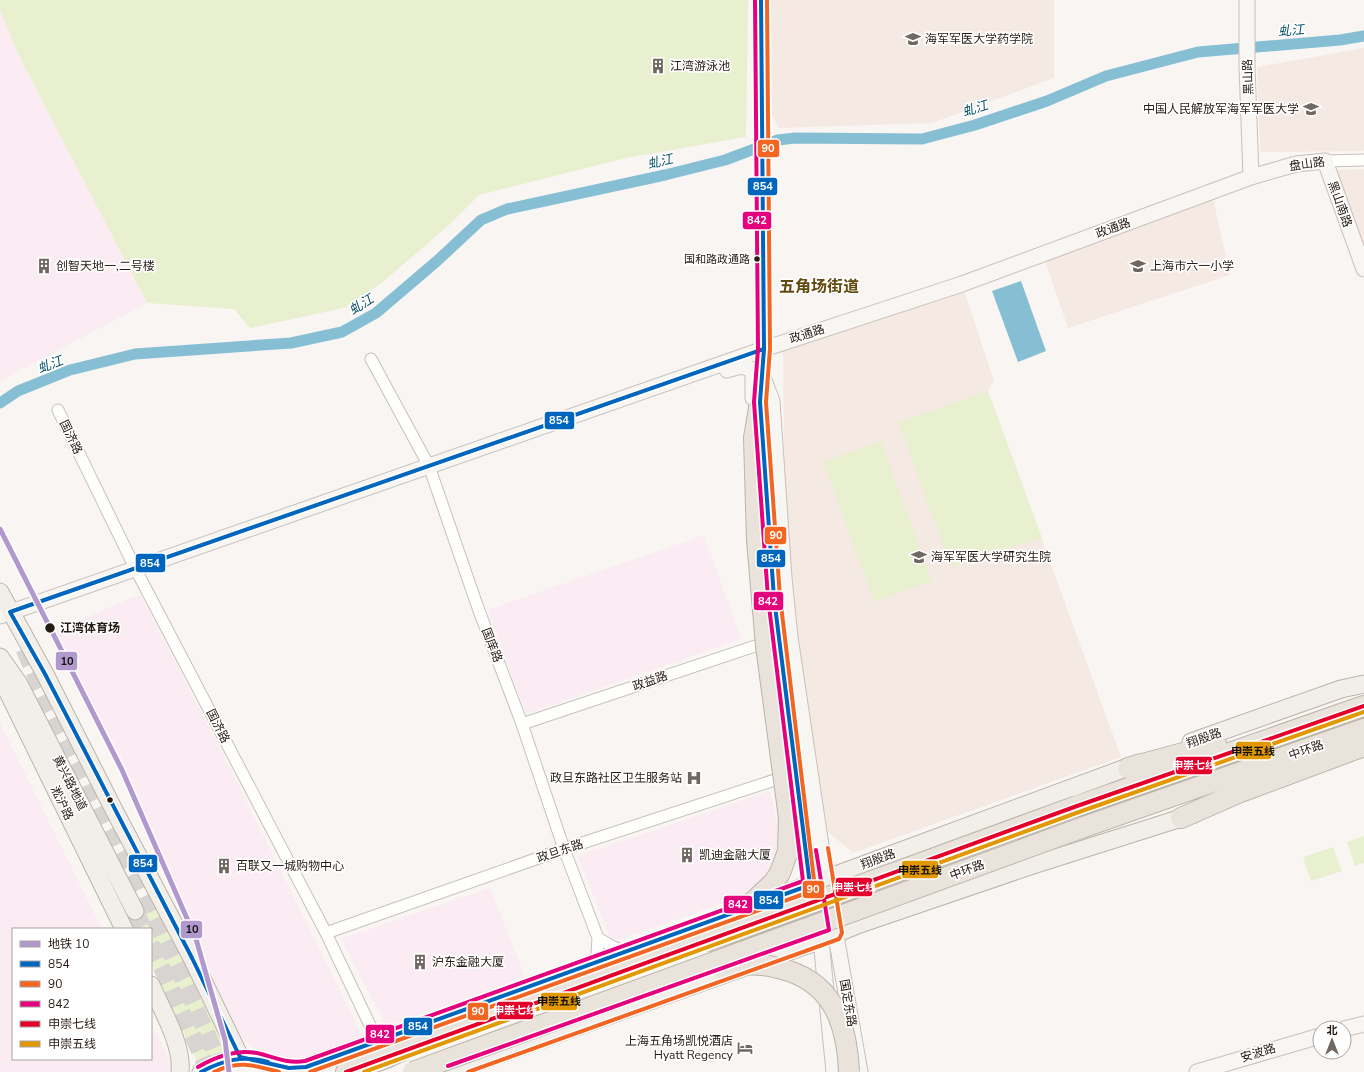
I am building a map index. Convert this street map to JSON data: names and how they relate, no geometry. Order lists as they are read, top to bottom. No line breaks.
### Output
{"streets":{"highway":["中环路"],"main road":["翔殷路","黄兴路地道","淞沪路"],"street":["黑山路","盘山路","黑山南路","政通路","国济路","国庠路","政益路","政旦东路","国定东路","安波路"]},"crossings":[["黑山路","盘山路"],["黑山路","政通路"],["盘山路","黑山南路"],["盘山路","政通路"],["政通路","国济路"],["政通路","国庠路"],["国济路","翔殷路"],["国济路","中环路"],["国济路","政旦东路"],["国庠路","政益路"],["国庠路","翔殷路"],["国庠路","政旦东路"],["翔殷路","中环路"]],"districts":["五角场街道"],"water":["虬江"],"places":{"school or university":["海军军医大学药学院","中国人民解放军海军军医大学","上海市六一小学","海军军医大学研究生院"],"building":["江湾游泳池","创智天地一,二号楼","凯迪金融大厦","百联又一城购物中心","沪东金融大厦"],"other":["国和路政通路","江湾体育场"],"hospital":["政旦东路社区卫生服务站"],"hotel":["上海五角场凯悦酒店 Hyatt Regency"]},"lines":["transit line 854","transit line 90","transit line 842","metro line 10","transit line 申崇七线","transit line 申崇五线"],"legend":["地铁 10","854","90","842","申崇七线","申崇五线"],"north":"top"}
